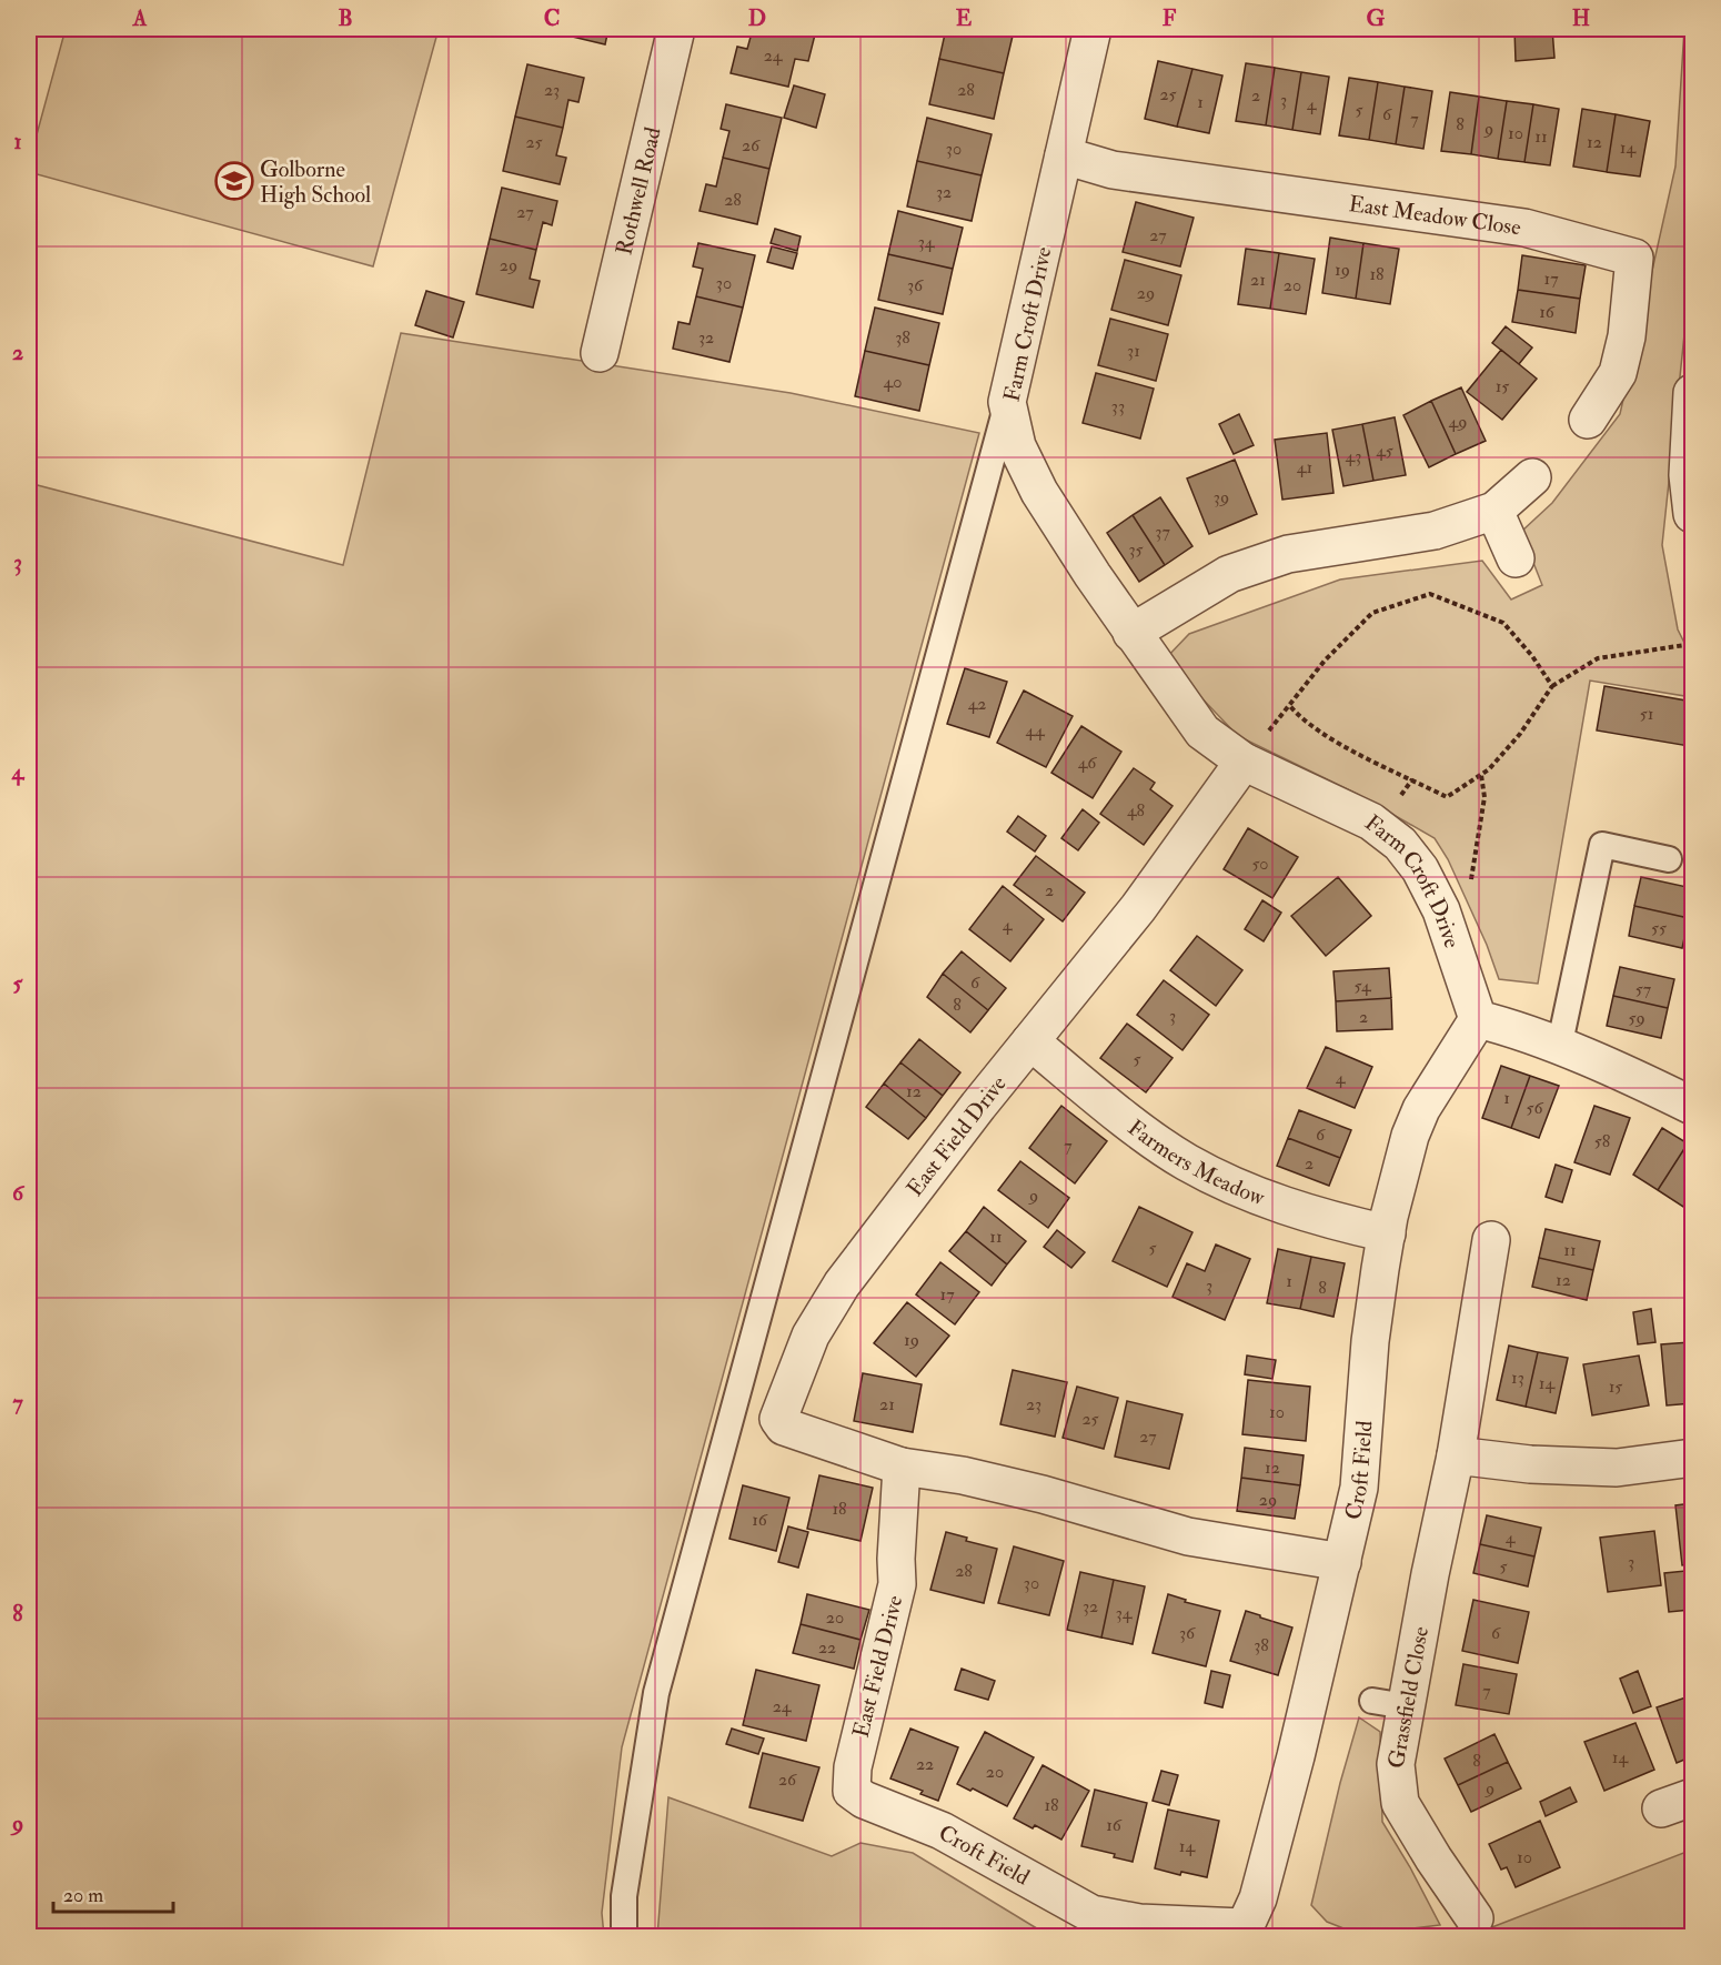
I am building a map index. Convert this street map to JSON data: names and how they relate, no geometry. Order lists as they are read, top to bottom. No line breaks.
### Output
{"streets":{"street":["Rothwell Road","East Meadow Close","Farm Croft Drive","East Field Drive","Farmers Meadow","Croft Field","Grassfield Close"]},"crossings":[["East Meadow Close","Farm Croft Drive"],["Farm Croft Drive","East Field Drive"],["Farm Croft Drive","Croft Field"],["East Field Drive","Farmers Meadow"],["East Field Drive","Croft Field"],["Farmers Meadow","Croft Field"]],"places":{"school or university":["Golborne High School"]},"house_numbers":["24","23","28","25","2","3","1","4","5","6","7","8","9","10","11","25","12","26","14","30","32","28","27","27","34","29","19","18","17","21","30","36","20","29","16","32","38","31","40","15","33","49","45","43","41","39","37","35","42","51","44","46","48","50","2","4","55","6","54","57","8","3","2","59","5","4","12","1","56","6","58","7","2","9","11","5","11","12","1","3","8","17","19","13","14","15","21","23","10","25","27","12","29","18","16","4","3","5","28","30","32","34","20","36","6","38","22","7","24","14","8","22","20","26","9","18","16","14","10"],"scale_bar":"20 m","grid":{"columns":["A","B","C","D","E","F","G","H"],"rows":["1","2","3","4","5","6","7","8","9"]}}
